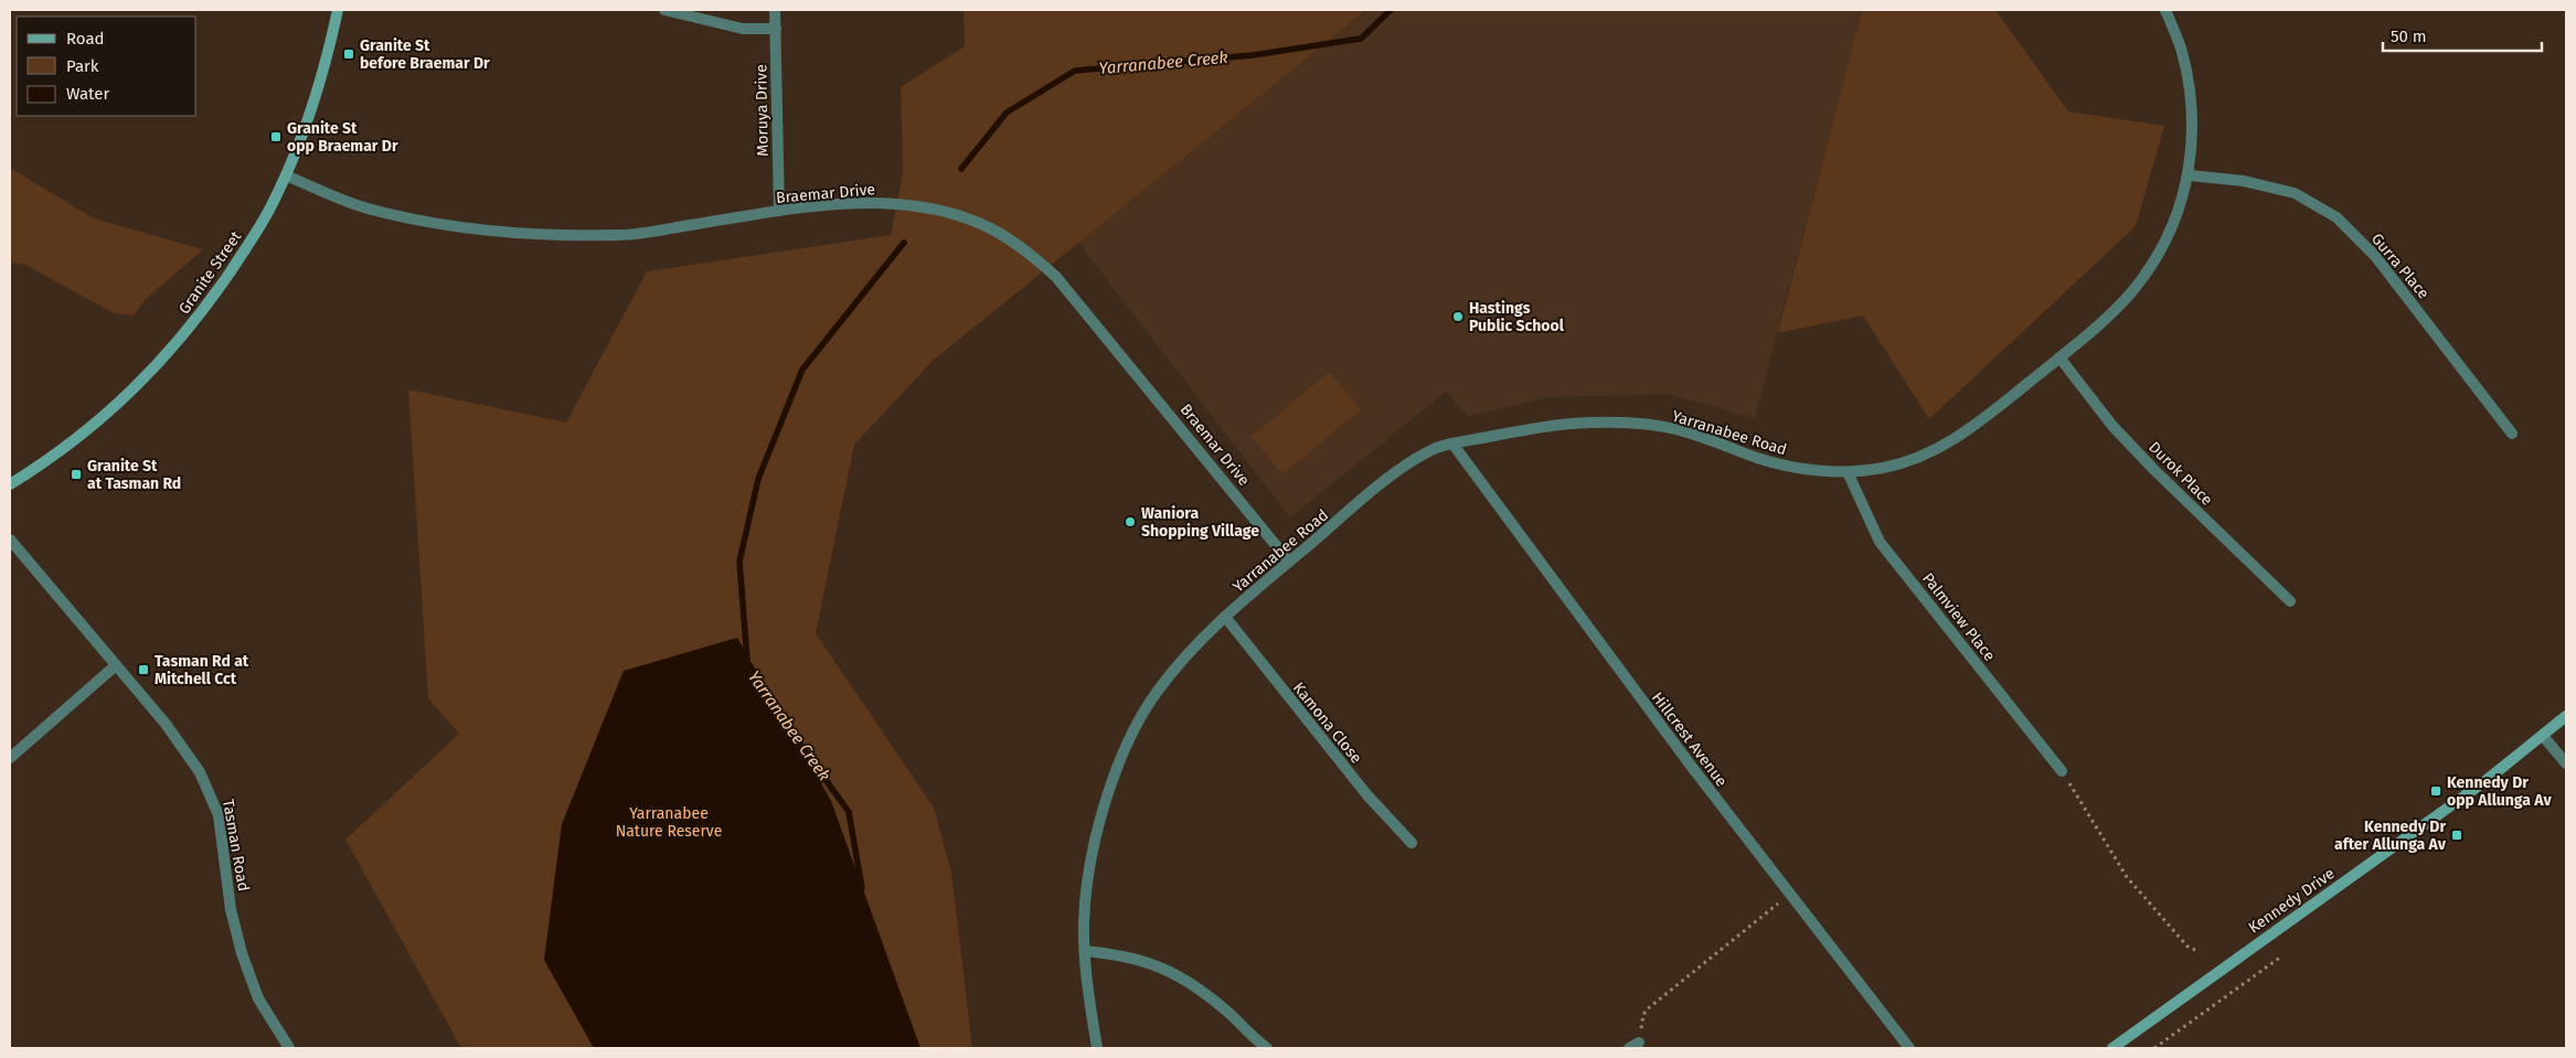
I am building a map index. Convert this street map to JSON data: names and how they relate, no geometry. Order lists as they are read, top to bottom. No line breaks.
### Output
{"streets":{"street":["Moruya Drive","Braemar Drive","Gurra Place","Granite Street","Yarranabee Road","Durok Place","Palmview Place","Kamona Close","Hillcrest Avenue","Tasman Road","Kennedy Drive"]},"crossings":[["Moruya Drive","Braemar Drive"],["Braemar Drive","Granite Street"],["Braemar Drive","Yarranabee Road"],["Gurra Place","Yarranabee Road"],["Yarranabee Road","Durok Place"],["Yarranabee Road","Palmview Place"],["Yarranabee Road","Kamona Close"],["Yarranabee Road","Hillcrest Avenue"]],"water":["Yarranabee Creek"],"parks":["Yarranabee Nature Reserve"],"places":{"transit":["Granite St before Braemar Dr","Granite St opp Braemar Dr","Granite St at Tasman Rd","Tasman Rd at Mitchell Cct","Kennedy Dr opp Allunga Av","Kennedy Dr after Allunga Av"],"other":["Hastings Public School","Waniora Shopping Village"]},"legend":["Road","Park","Water"],"scale_bar":"50 m"}
